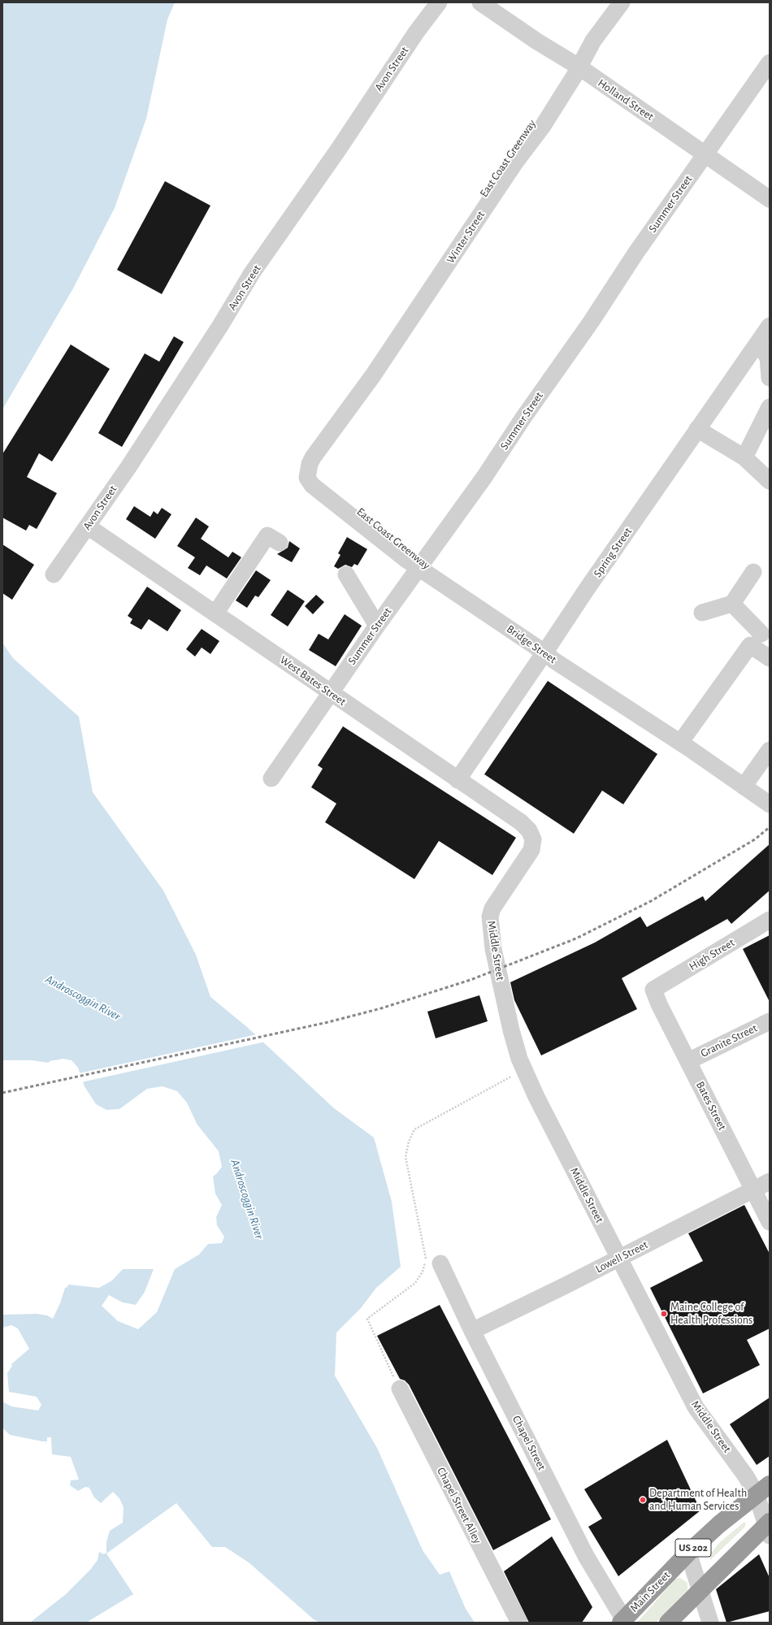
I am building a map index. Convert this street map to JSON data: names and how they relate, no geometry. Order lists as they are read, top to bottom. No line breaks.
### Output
{"streets":{"highway":["US 202","Main Street"],"street":["Avon Street","Holland Street","Summer Street","Winter Street","Spring Street","Bridge Street","West Bates Street","Middle Street","High Street","Granite Street","Bates Street","Lowell Street","Chapel Street","Chapel Street Alley"]},"crossings":[["Avon Street","West Bates Street"],["Holland Street","Summer Street"],["Holland Street","Winter Street"],["Summer Street","Bridge Street"],["Summer Street","West Bates Street"],["Winter Street","Bridge Street"],["Spring Street","Bridge Street"],["Spring Street","West Bates Street"],["West Bates Street","Middle Street"],["Middle Street","Lowell Street"],["Middle Street","US 202"],["Middle Street","Main Street"],["High Street","Bates Street"],["Granite Street","Bates Street"],["Bates Street","Lowell Street"],["Lowell Street","Chapel Street"],["Chapel Street","Main Street"]],"water":["Androscoggin River"],"places":["Maine College of Health Professions","Department of Health and Human Services"]}
